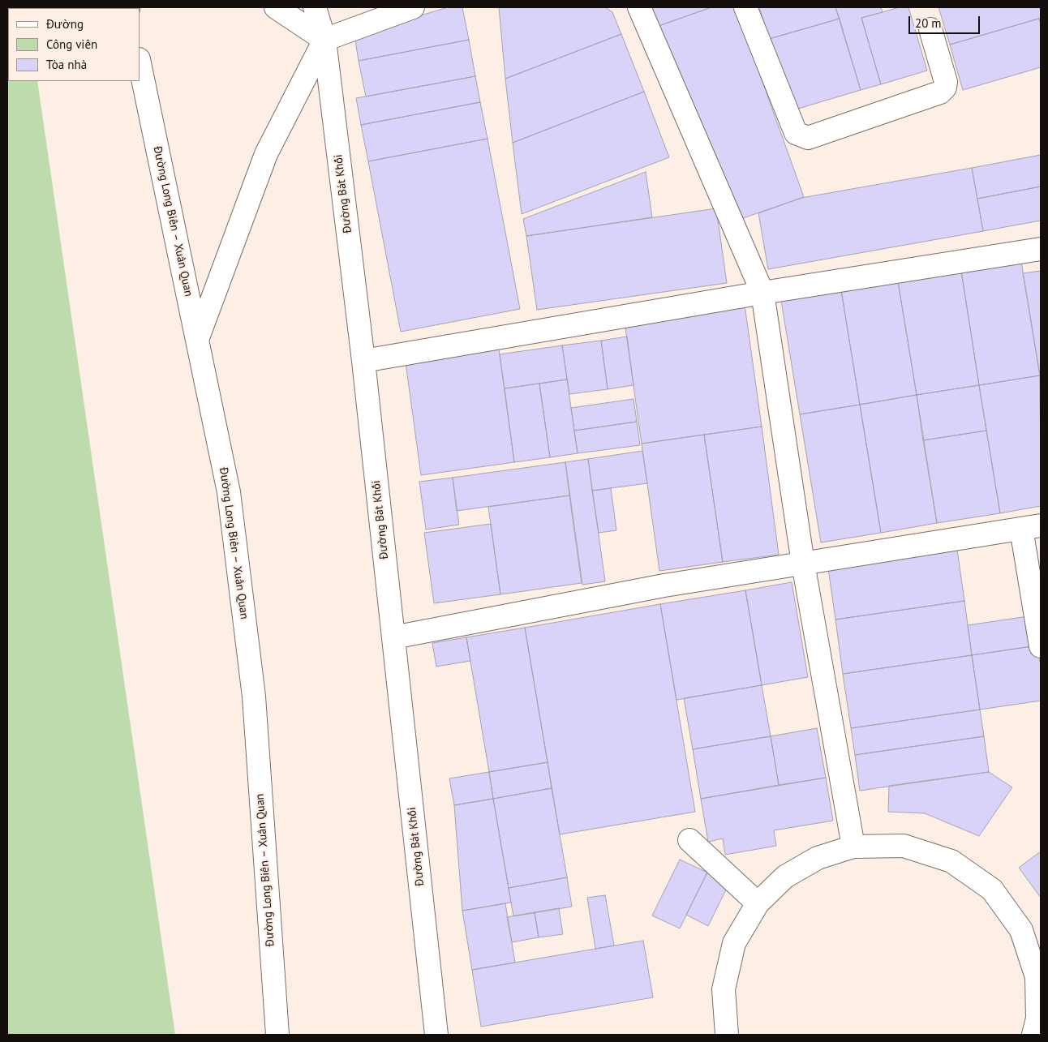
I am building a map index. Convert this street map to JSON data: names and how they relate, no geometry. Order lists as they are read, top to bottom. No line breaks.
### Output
{"streets":{"street":["Đường Bát Khối","Đường Long Biên – Xuân Quan"]},"legend":["Đường","Công viên","Tòa nhà"],"scale_bar":"20 m"}
